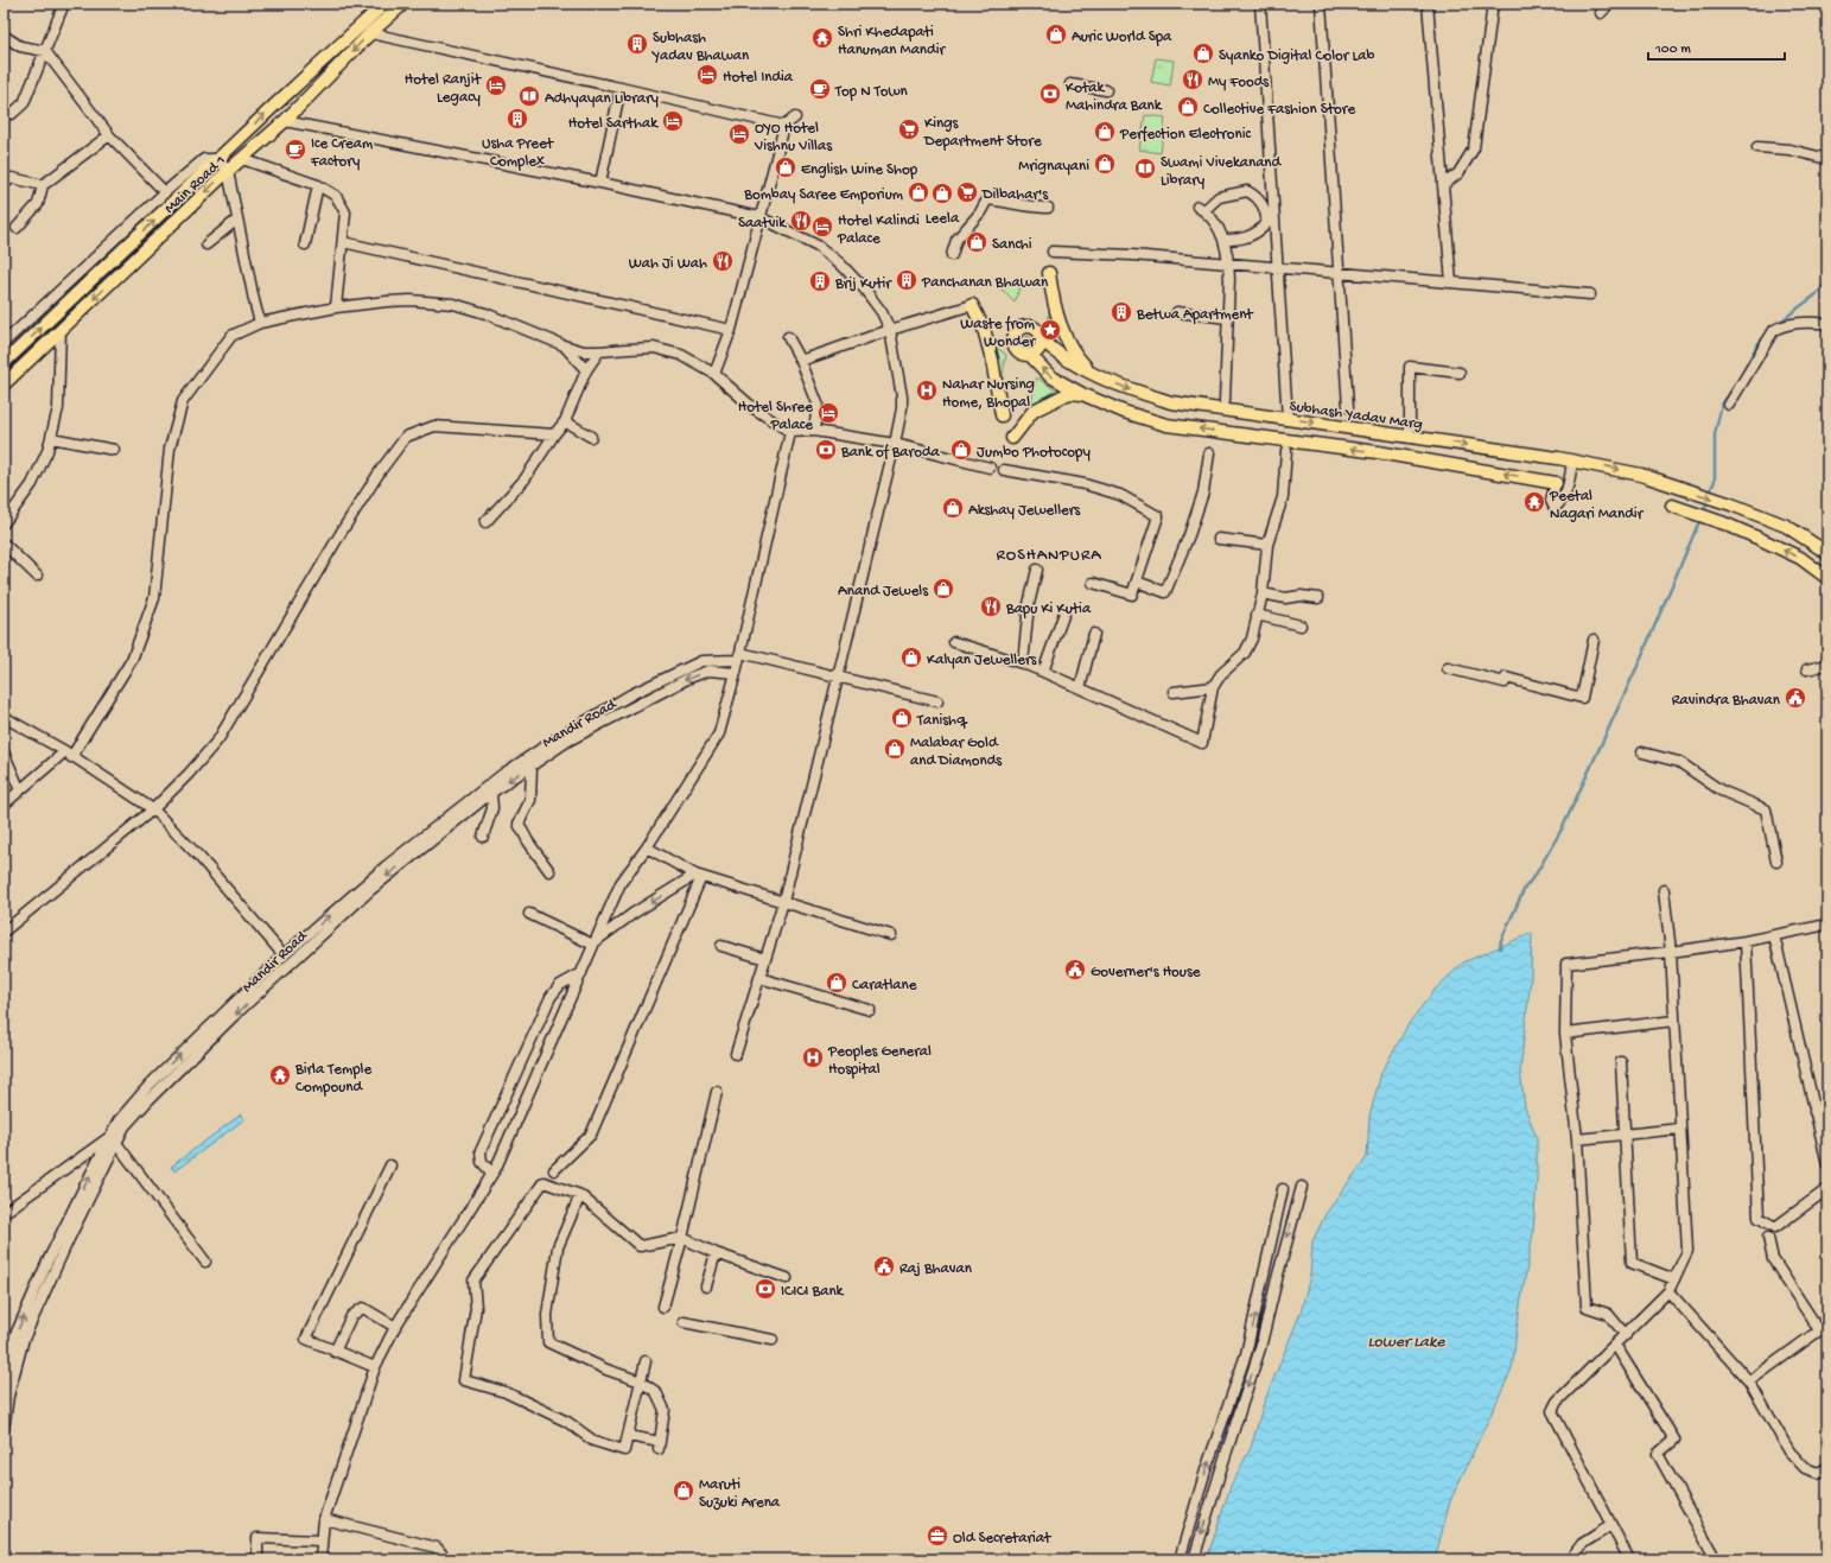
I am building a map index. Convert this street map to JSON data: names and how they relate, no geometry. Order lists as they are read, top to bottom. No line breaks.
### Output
{"streets":{"main road":["Main Road 1","Subhash Yadav Marg"],"street":["Mandir Road"]},"districts":["ROSHANPURA"],"water":["Lower Lake"],"places":{"shop":["Auric World Spa","Syanko Digital Color Lab","Collective Fashion Store","Perfection Electronic","Mrignayani","English Wine Shop","Bombay Saree Emporium","Leela","Sanchi","Jumbo Photocopy","Akshay Jewellers","Anand Jewels","Kalyan Jewellers","Tanishq","Malabar Gold and Diamonds","Caratlane","Maruti Suzuki Arena"],"temple":["Shri Khedapati Hanuman Mandir","Peetal Nagari Mandir","Birla Temple Compound"],"building":["Subhash Yadav Bhawan","Usha Preet Complex","Panchanan Bhawan","Brij Kutir","Betwa Apartment"],"hotel":["Hotel India","Hotel Ranjit Legacy","Hotel Sarthak","OYO Hotel Vishnu Villas","Hotel Kalindi Palace","Hotel Shree Palace"],"restaurant":["My Foods","Saatvik","Wah Ji Wah","Bapu Ki Kutia"],"cafe":["Top N Town","Ice Cream Factory"],"bank":["Kotak Mahindra Bank","Bank of Baroda","ICICI Bank"],"library":["Adhyayan Library","Swami Vivekanand Library"],"supermarket":["Kings Department Store","Dilbahar's"],"place":["Waste from Wonder"],"hospital":["Nahar Nursing Home, Bhopal","Peoples General Hospital"],"public building":["Ravindra Bhavan","Governer's House","Raj Bhavan"],"office":["Old Secretariat"]},"scale_bar":"100 m"}
